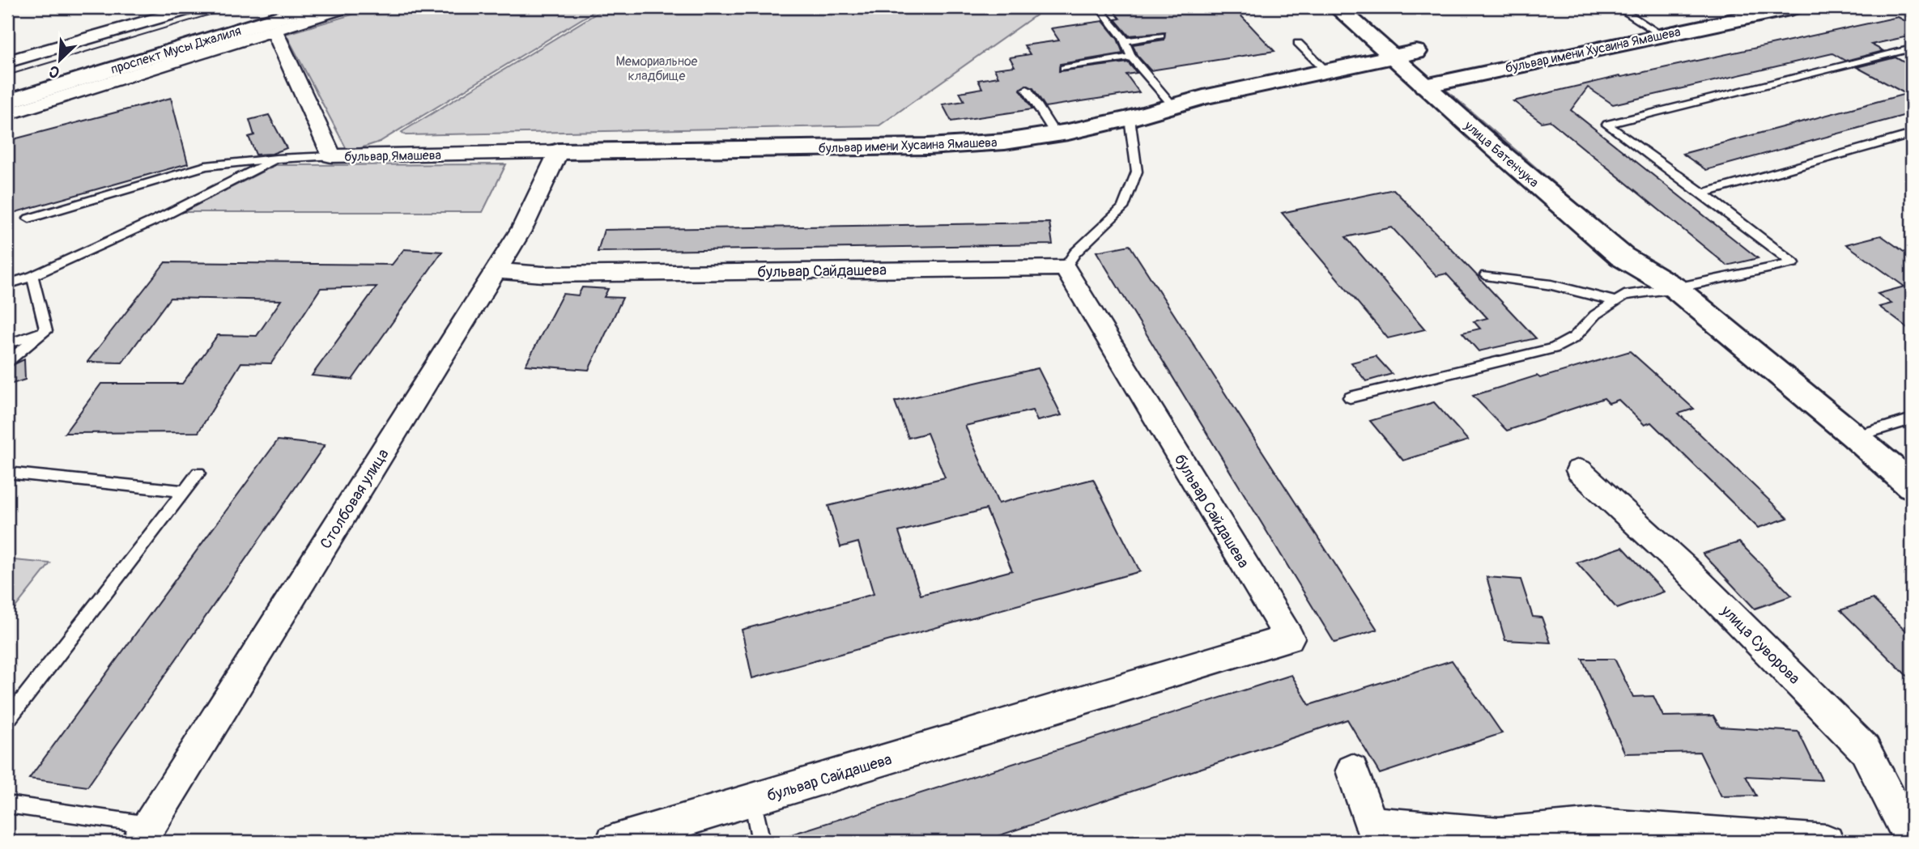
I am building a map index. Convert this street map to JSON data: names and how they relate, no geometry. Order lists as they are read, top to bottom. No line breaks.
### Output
{"streets":{"main road":["проспект Мусы Джалиля","бульвар имени Хусаина Ямашева","улица Батенчука"],"street":["бульвар Ямашева","бульвар Сайдашева","Столбовая улица","улица Суворова"]},"crossings":[["бульвар имени Хусаина Ямашева","улица Батенчука"],["бульвар имени Хусаина Ямашева","бульвар Ямашева"],["бульвар имени Хусаина Ямашева","Столбовая улица"],["бульвар Ямашева","Столбовая улица"],["бульвар Сайдашева","Столбовая улица"]],"parks":["Мемориальное кладбище"],"north":"bottom left"}
